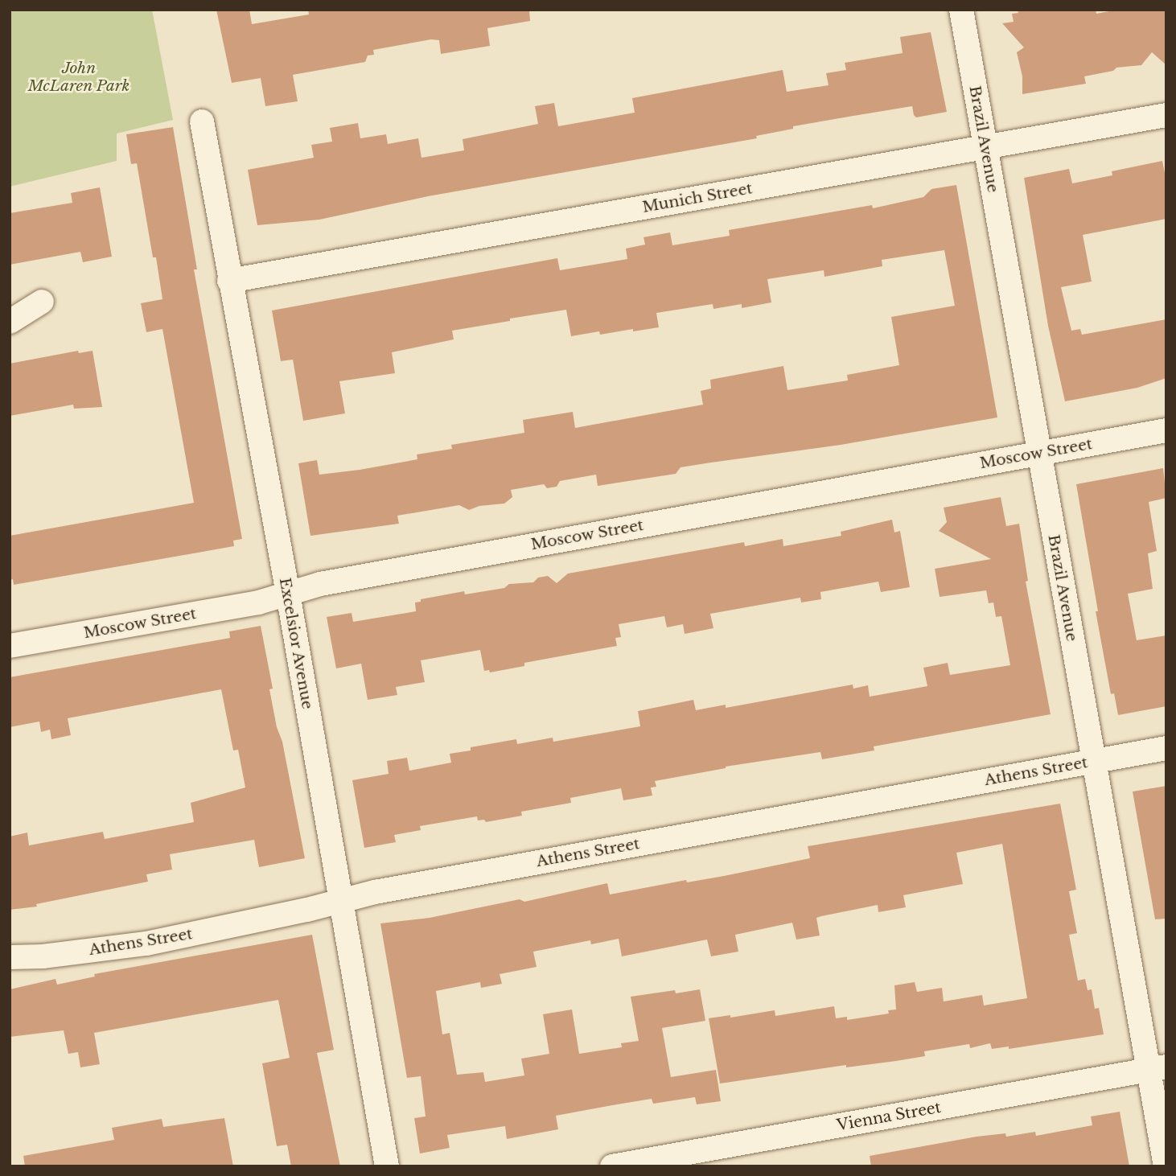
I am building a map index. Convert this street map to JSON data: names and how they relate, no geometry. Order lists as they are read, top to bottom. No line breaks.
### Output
{"streets":{"street":["Brazil Avenue","Munich Street","Moscow Street","Excelsior Avenue","Athens Street","Vienna Street"]},"crossings":[["Brazil Avenue","Munich Street"],["Brazil Avenue","Moscow Street"],["Brazil Avenue","Athens Street"],["Brazil Avenue","Vienna Street"],["Munich Street","Excelsior Avenue"],["Moscow Street","Excelsior Avenue"],["Excelsior Avenue","Athens Street"]],"parks":["John McLaren Park"]}
